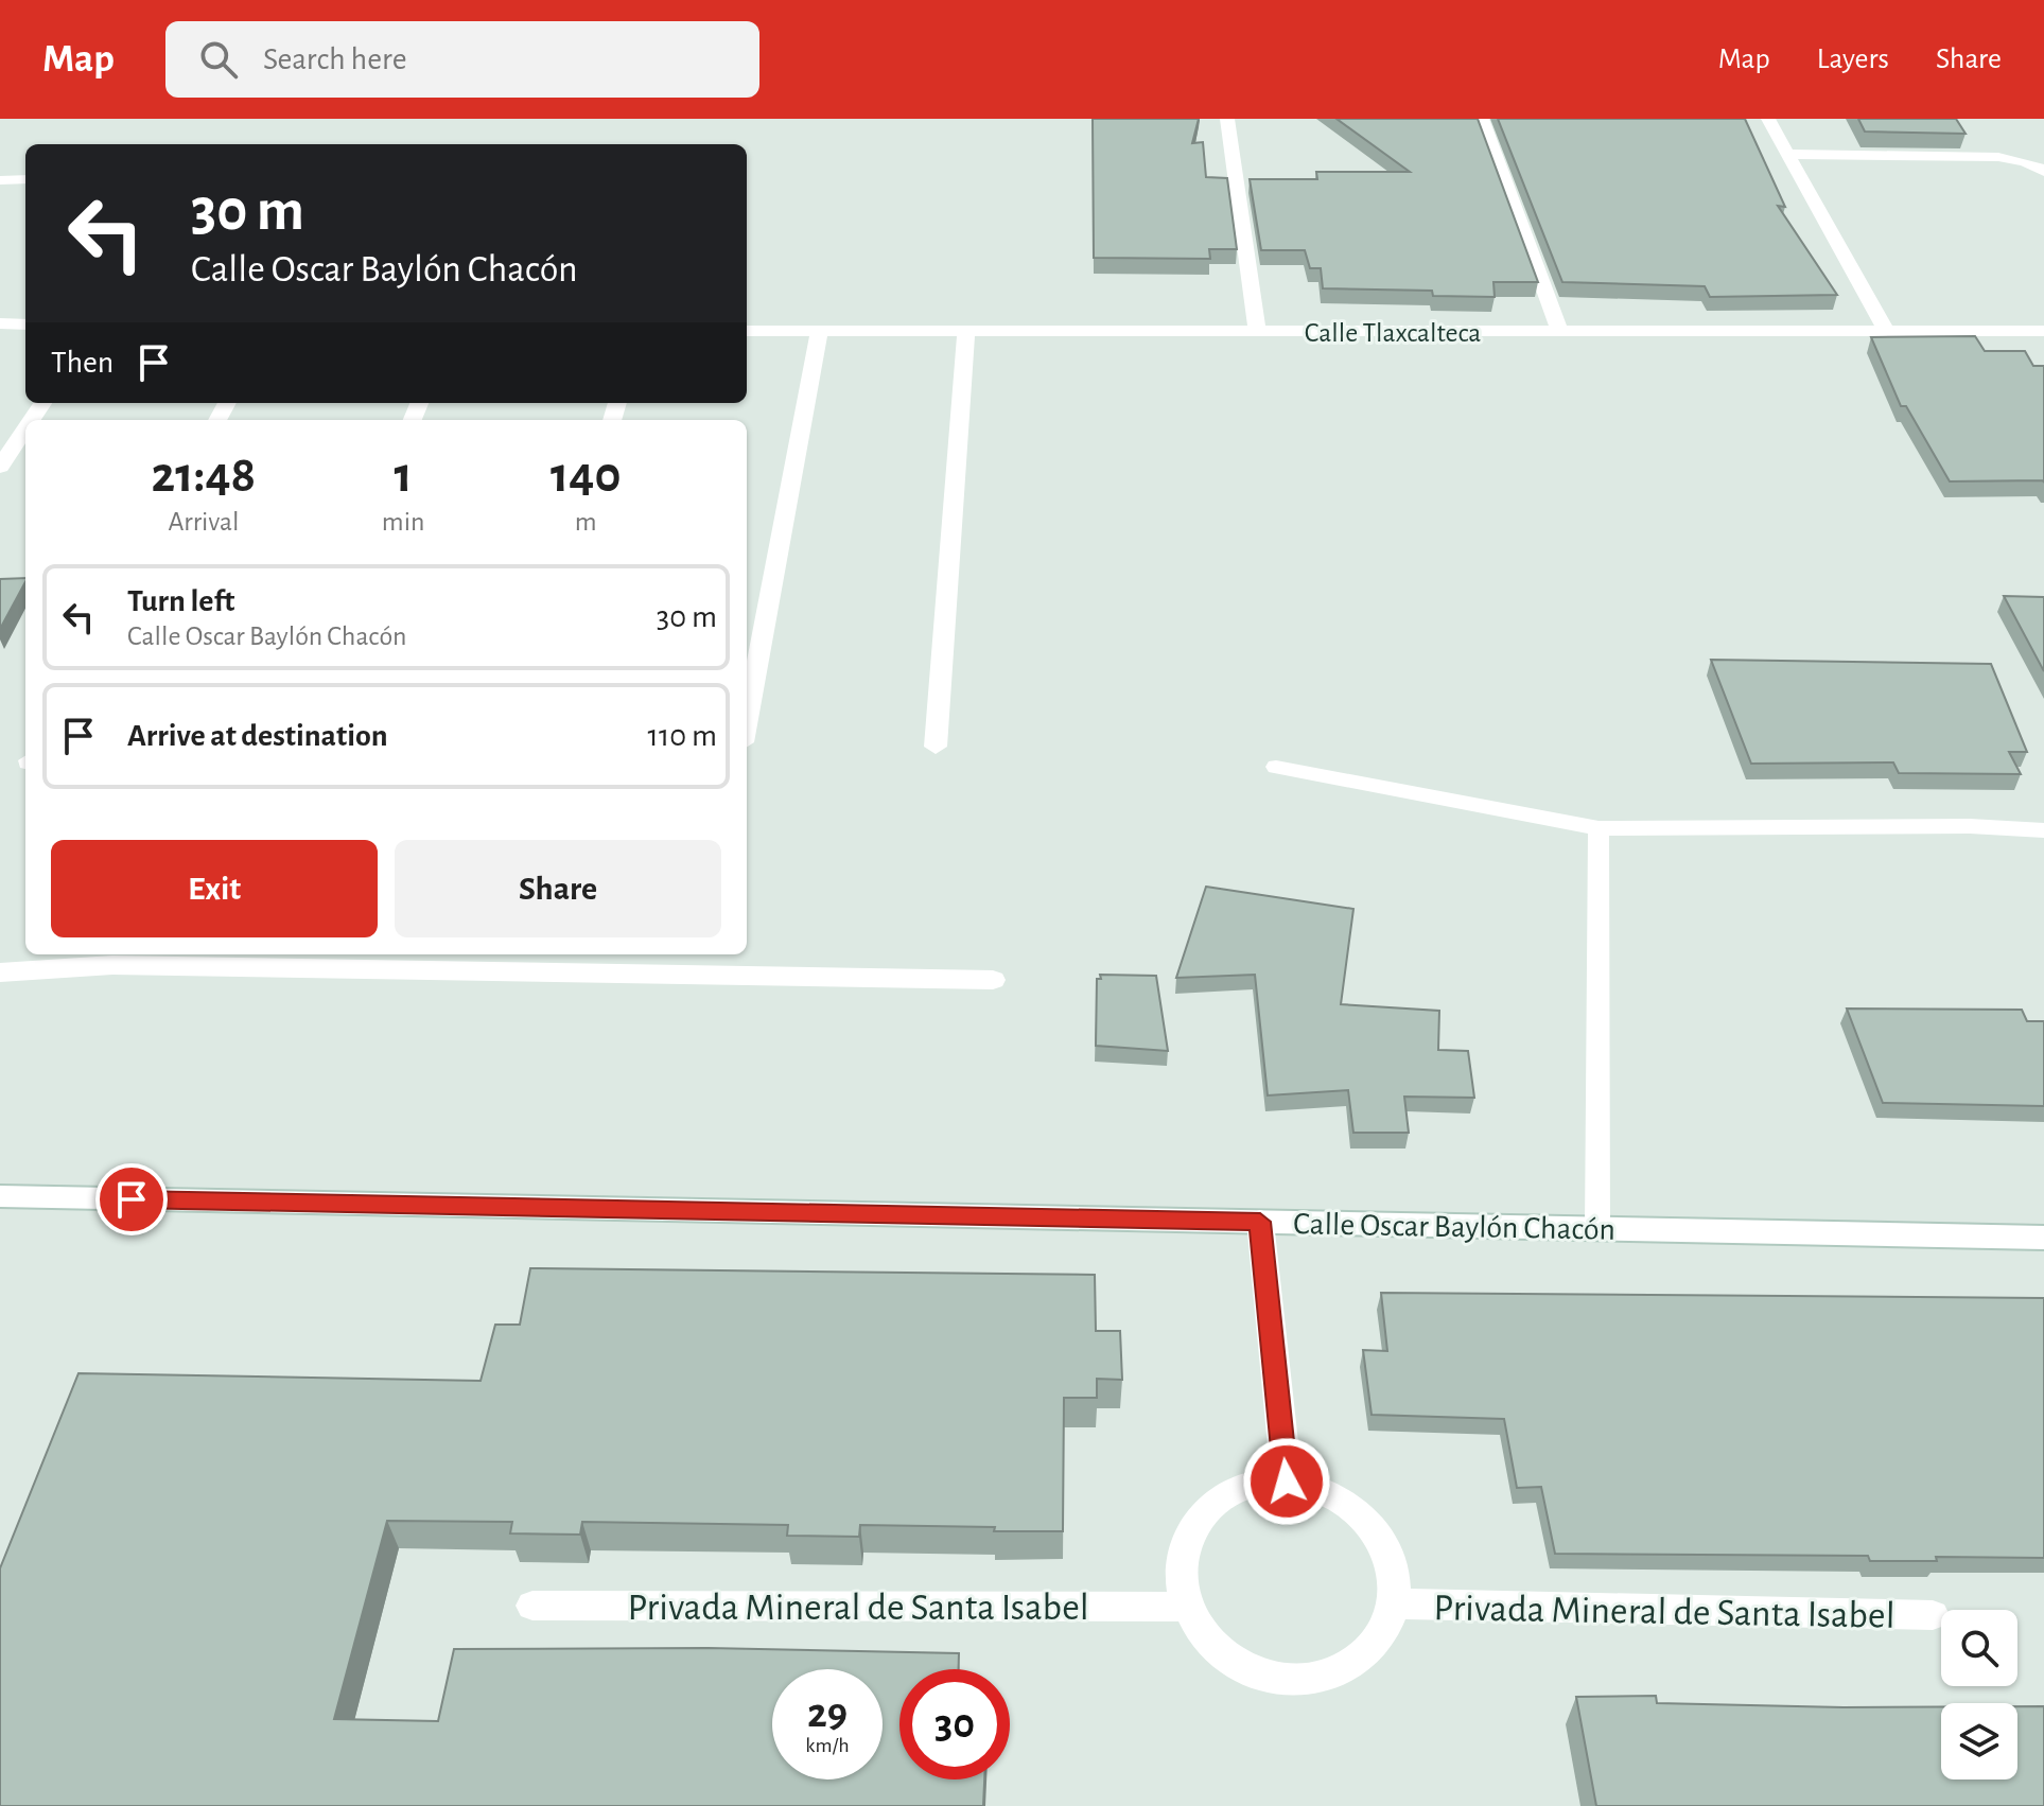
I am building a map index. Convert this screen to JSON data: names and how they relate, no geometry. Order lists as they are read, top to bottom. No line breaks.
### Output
{"streets":{"street":["Calle Tlaxcalteca","Calle Oscar Baylón Chacón","Privada Mineral de Santa Isabel"]},"page":{"header":"Map","search":"Search here","nav":["Map","Layers","Share"],"turn":["30 m","Calle Oscar Baylón Chacón"],"then":"Then","eta":["21:48","Arrival","1","min","140","m"],"list":[{"name":"Turn left","note":"Calle Oscar Baylón Chacón","value":"30 m"},{"name":"Arrive at destination","value":"110 m"}],"buttons":["Exit","Share"],"speed":"29 km/h","limit":"30"}}
